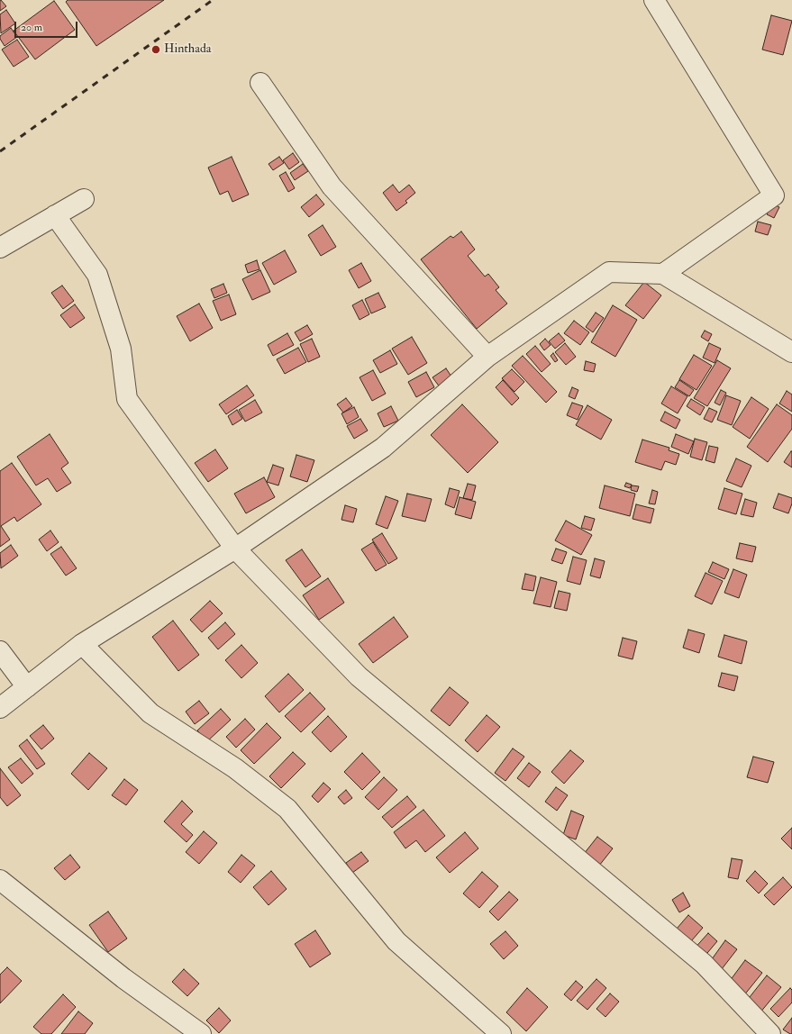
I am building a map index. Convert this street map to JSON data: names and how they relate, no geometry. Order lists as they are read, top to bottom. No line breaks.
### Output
{"places":["Hinthada"],"scale_bar":"20 m"}
